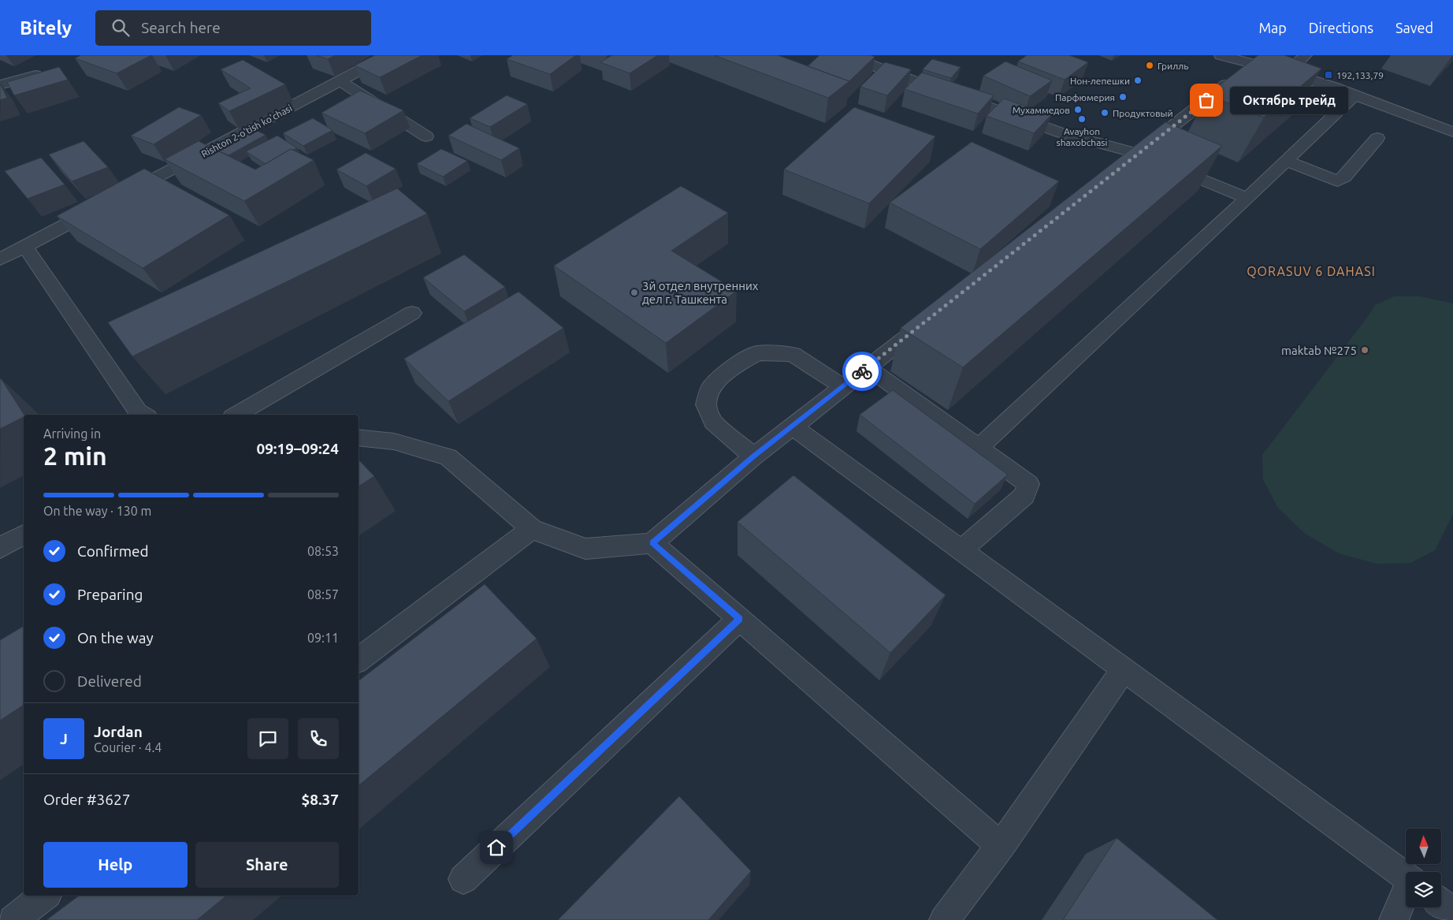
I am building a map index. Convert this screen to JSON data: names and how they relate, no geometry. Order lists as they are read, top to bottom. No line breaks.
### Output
{"streets":{"street":["Rishton 2-o'tish ko'chasi"]},"districts":["QORASUV 6 DAHASI"],"places":{"other":["Грилль","Нон-лепешки","Парфюмерия","Октябрь трейд","Мухаммедов","Продуктовый","Avayhon shaxobchasi","3й отдел внутренних дел г. Ташкента","maktab №275"],"transit":["192,133,79"]},"north":"top","page":{"header":"Bitely","search":"Search here","nav":["Map","Directions","Saved"],"bubble":"Октябрь трейд","heading":["2 min","Arriving in","09:19–09:24"],"panel":["Jordan","Courier · 4.4","Order #3627","$8.37"],"bar":"On the way · 130 m","list":[["Confirmed","08:53"],["Preparing","08:57"],["On the way","09:11"],"Delivered"],"round":"J","buttons":["Help","Share"]}}
